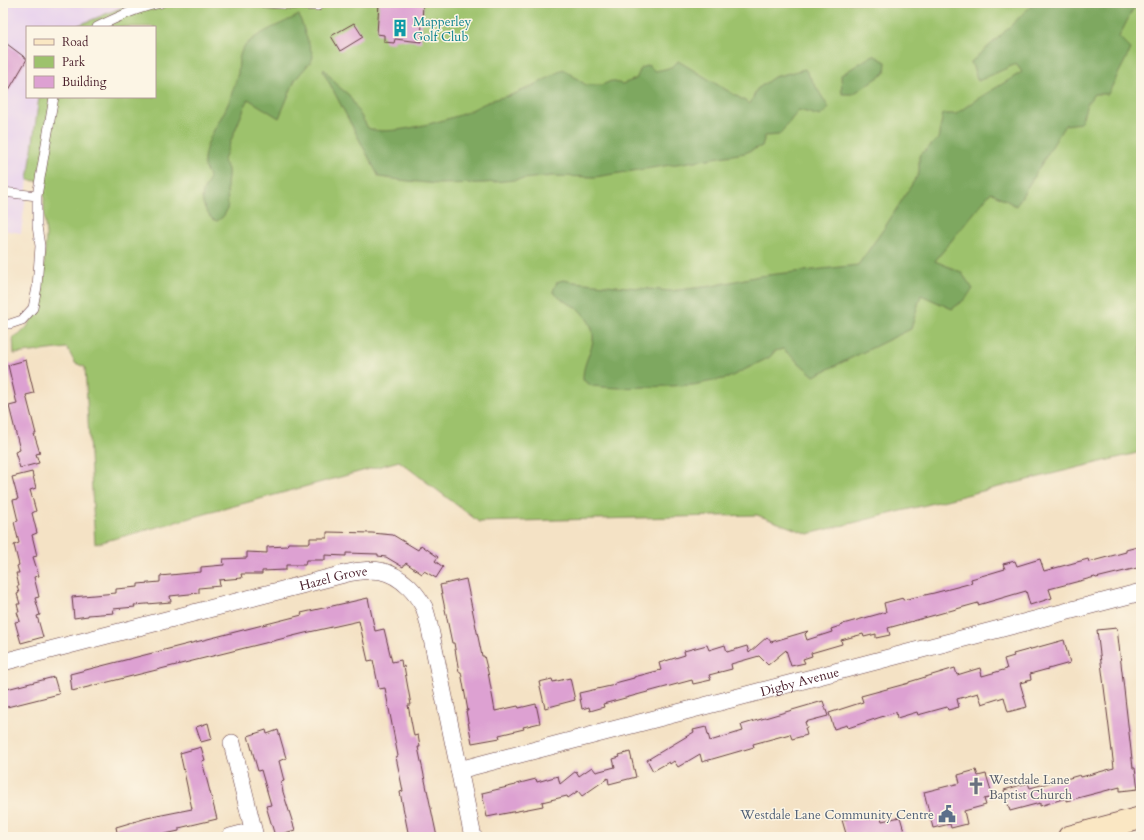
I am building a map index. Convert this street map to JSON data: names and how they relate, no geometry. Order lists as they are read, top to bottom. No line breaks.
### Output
{"streets":{"street":["Hazel Grove","Digby Avenue"]},"crossings":[["Hazel Grove","Digby Avenue"]],"places":{"building":["Mapperley Golf Club"],"church":["Westdale Lane Baptist Church"],"public building":["Westdale Lane Community Centre"]},"legend":["Road","Park","Building"]}
